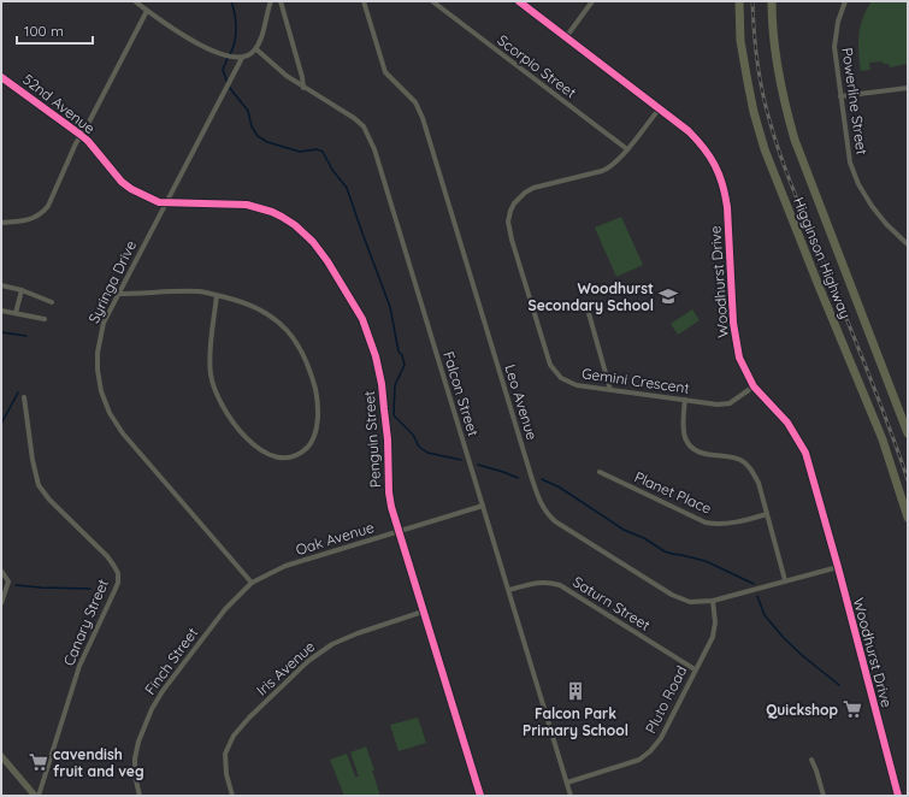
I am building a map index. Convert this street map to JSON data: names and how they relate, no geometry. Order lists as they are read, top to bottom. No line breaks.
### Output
{"streets":{"highway":["Higginson Highway"],"street":["Scorpio Street","Powerline Street","52nd Avenue","Syringa Drive","Woodhurst Drive","Gemini Crescent","Falcon Street","Leo Avenue","Penguin Street","Planet Place","Oak Avenue","Saturn Street","Canary Street","Finch Street","Iris Avenue","Pluto Road"]},"crossings":[["Scorpio Street","Gemini Crescent"],["52nd Avenue","Syringa Drive"],["52nd Avenue","Penguin Street"],["Syringa Drive","Falcon Street"],["Syringa Drive","Penguin Street"],["Syringa Drive","Oak Avenue"],["Syringa Drive","Finch Street"],["Woodhurst Drive","Gemini Crescent"],["Woodhurst Drive","Leo Avenue"],["Falcon Street","Oak Avenue"],["Falcon Street","Saturn Street"],["Falcon Street","Pluto Road"],["Leo Avenue","Pluto Road"],["Penguin Street","Oak Avenue"],["Penguin Street","Iris Avenue"],["Oak Avenue","Finch Street"],["Saturn Street","Pluto Road"]],"places":{"school or university":["Woodhurst Secondary School"],"building":["Falcon Park Primary School"],"supermarket":["Quickshop","cavendish fruit and veg"]},"scale_bar":"100 m"}
